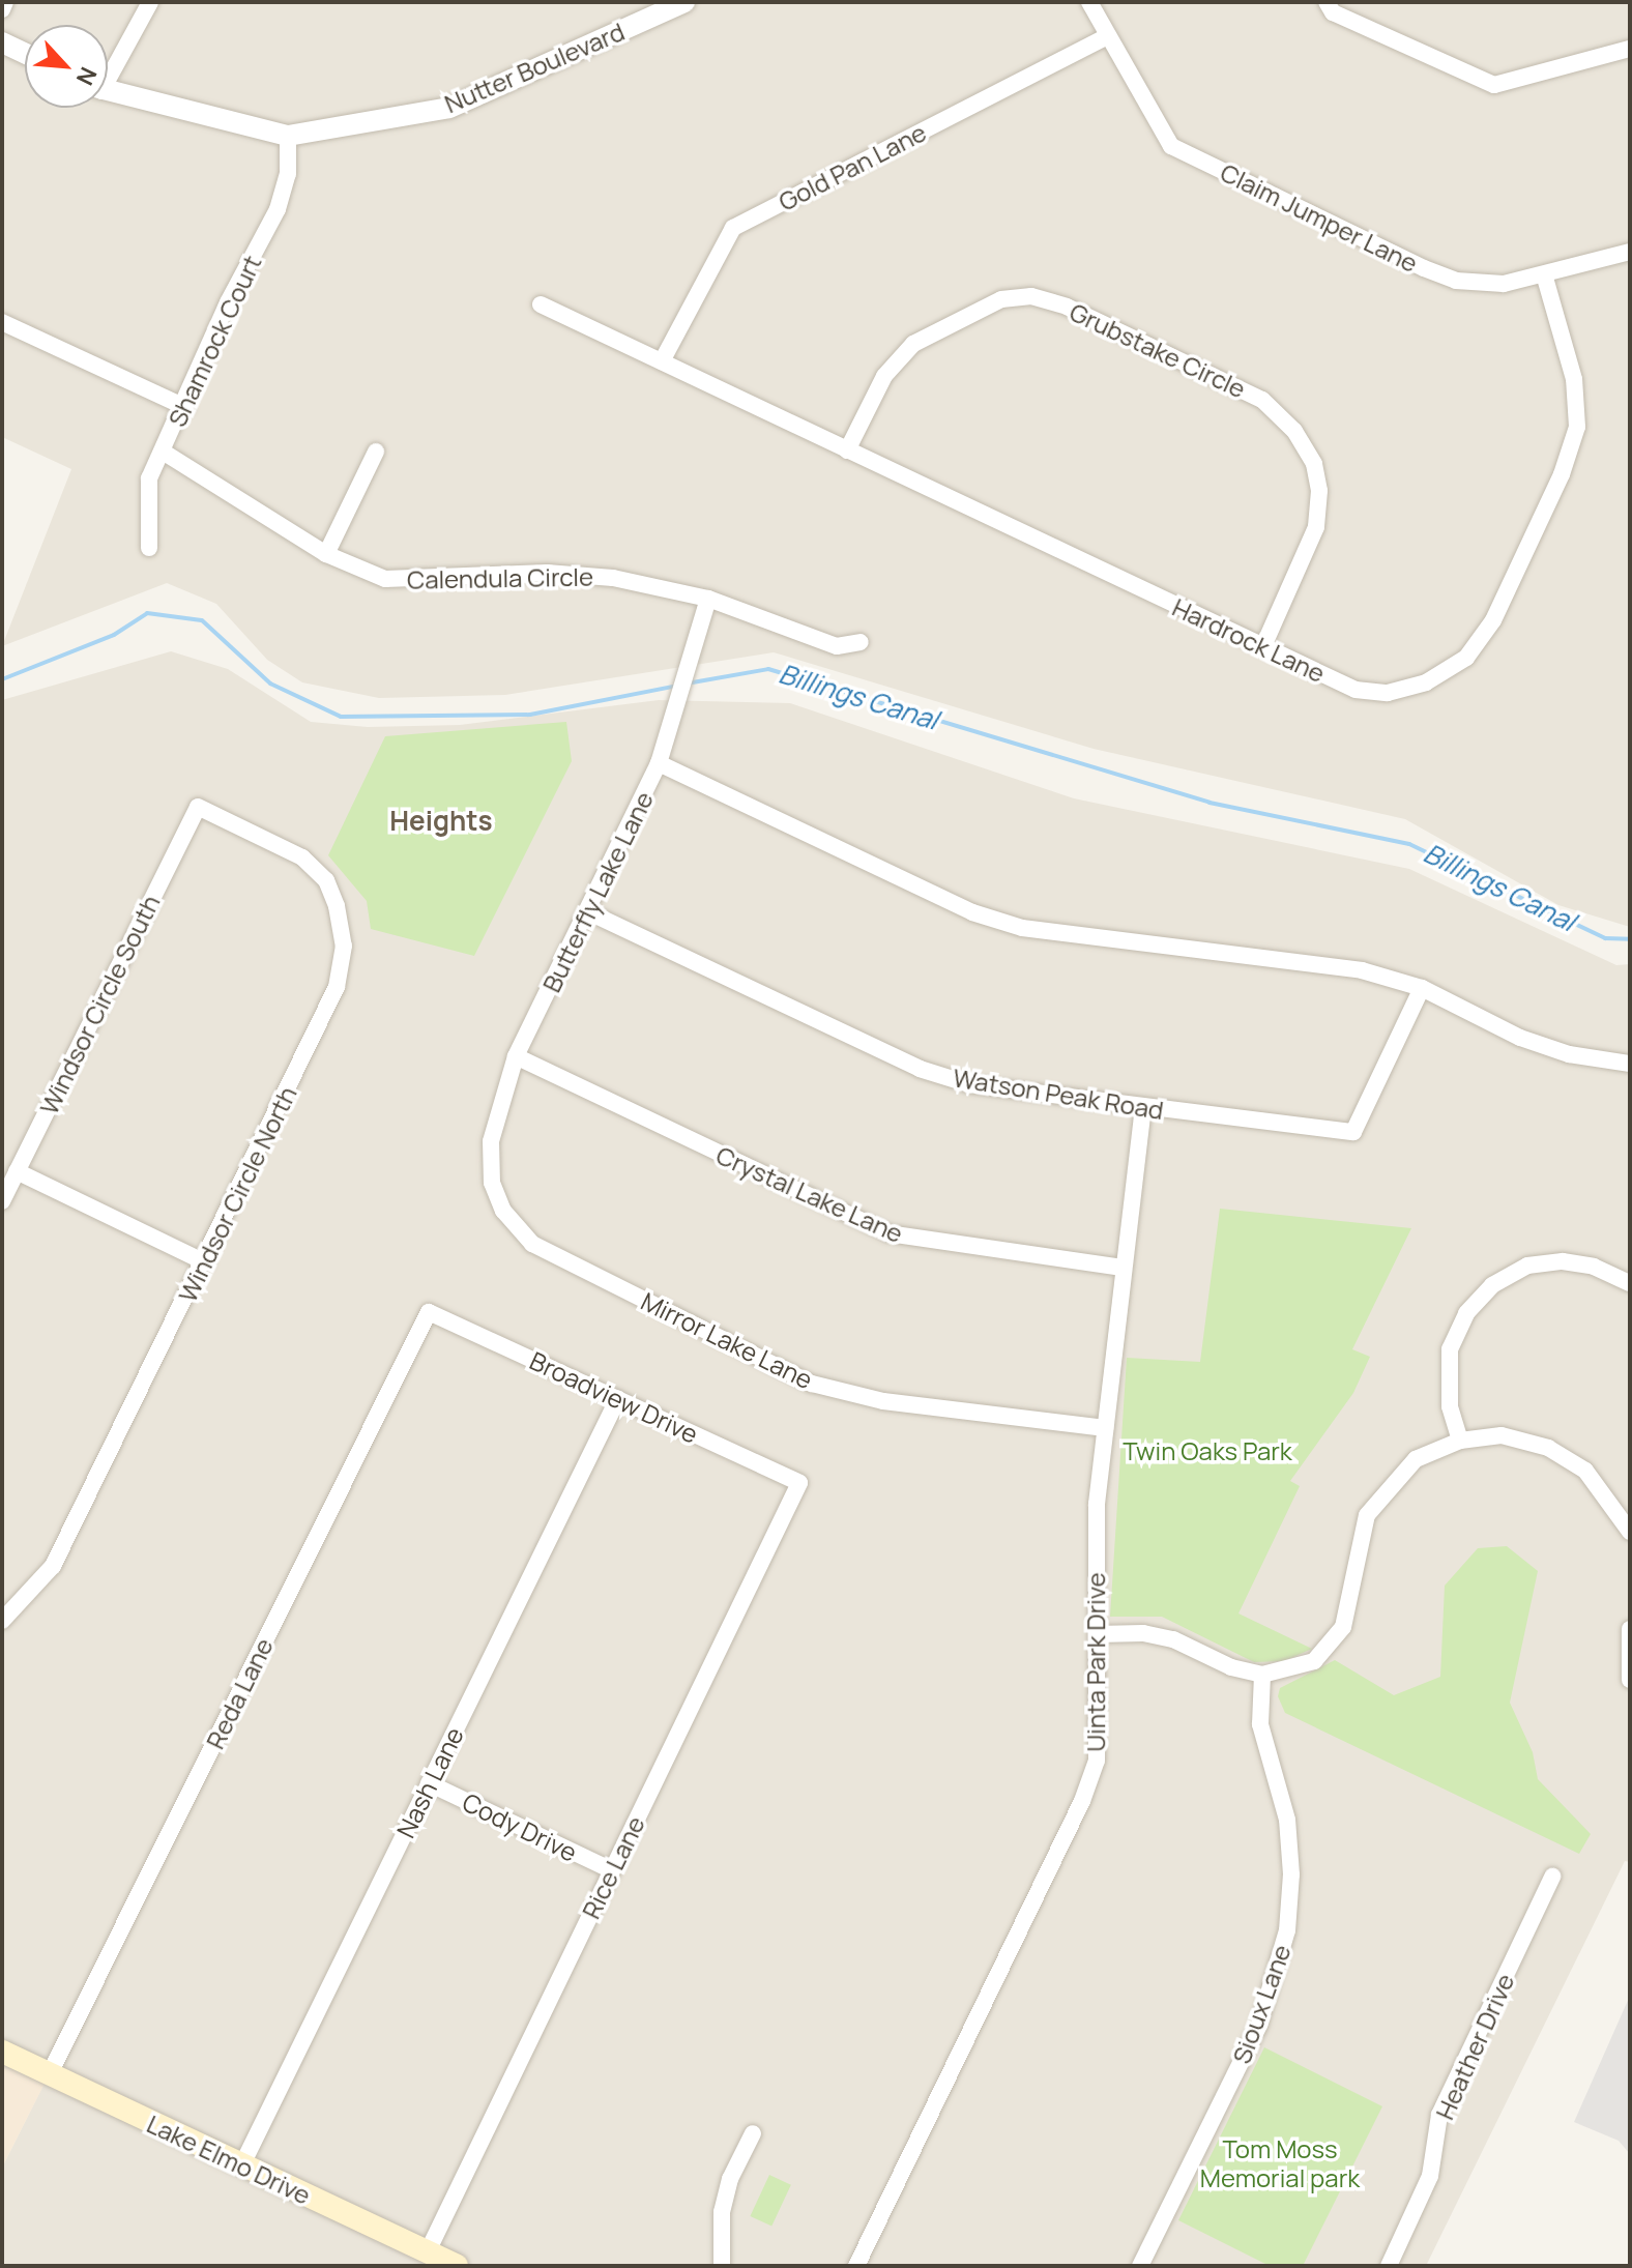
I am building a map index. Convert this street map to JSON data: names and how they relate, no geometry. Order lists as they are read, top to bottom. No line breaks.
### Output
{"streets":{"main road":["Lake Elmo Drive"],"street":["Nutter Boulevard","Gold Pan Lane","Claim Jumper Lane","Shamrock Court","Grubstake Circle","Calendula Circle","Hardrock Lane","Butterfly Lake Lane","Windsor Circle South","Watson Peak Road","Windsor Circle North","Crystal Lake Lane","Mirror Lake Lane","Broadview Drive","Uinta Park Drive","Reda Lane","Nash Lane","Cody Drive","Rice Lane","Sioux Lane","Heather Drive"]},"crossings":[["Nutter Boulevard","Shamrock Court"],["Gold Pan Lane","Claim Jumper Lane"],["Gold Pan Lane","Hardrock Lane"],["Claim Jumper Lane","Hardrock Lane"],["Shamrock Court","Calendula Circle"],["Grubstake Circle","Hardrock Lane"],["Calendula Circle","Butterfly Lake Lane"],["Butterfly Lake Lane","Watson Peak Road"],["Butterfly Lake Lane","Crystal Lake Lane"],["Butterfly Lake Lane","Mirror Lake Lane"],["Windsor Circle South","Windsor Circle North"],["Watson Peak Road","Uinta Park Drive"],["Crystal Lake Lane","Uinta Park Drive"],["Mirror Lake Lane","Uinta Park Drive"],["Broadview Drive","Reda Lane"],["Broadview Drive","Nash Lane"],["Broadview Drive","Rice Lane"],["Reda Lane","Lake Elmo Drive"],["Nash Lane","Cody Drive"],["Nash Lane","Lake Elmo Drive"],["Cody Drive","Rice Lane"],["Rice Lane","Lake Elmo Drive"]],"districts":["Heights"],"water":["Billings Canal"],"parks":["Twin Oaks Park","Tom Moss Memorial park"],"north":"bottom right"}
